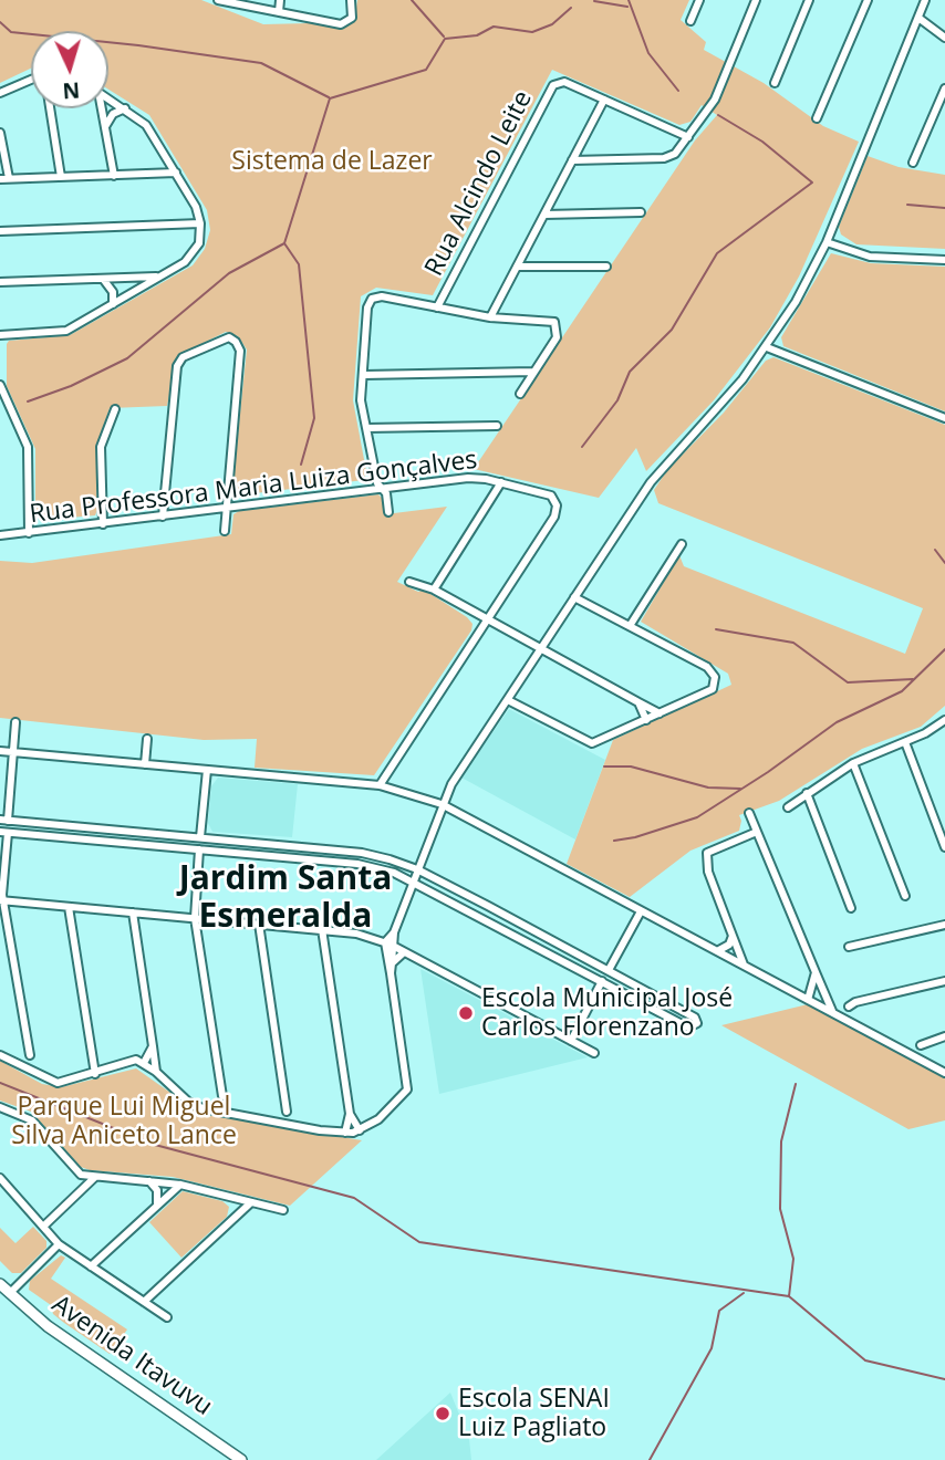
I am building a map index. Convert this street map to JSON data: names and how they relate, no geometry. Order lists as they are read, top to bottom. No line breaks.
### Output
{"streets":{"main road":["Avenida Itavuvu"],"street":["Rua Alcindo Leite","Rua Professora Maria Luiza Gonçalves"]},"districts":["Jardim Santa Esmeralda"],"parks":["Sistema de Lazer","Parque Lui Miguel Silva Aniceto Lance"],"places":["Escola Municipal José Carlos Florenzano","Escola SENAI Luiz Pagliato"],"north":"bottom"}
